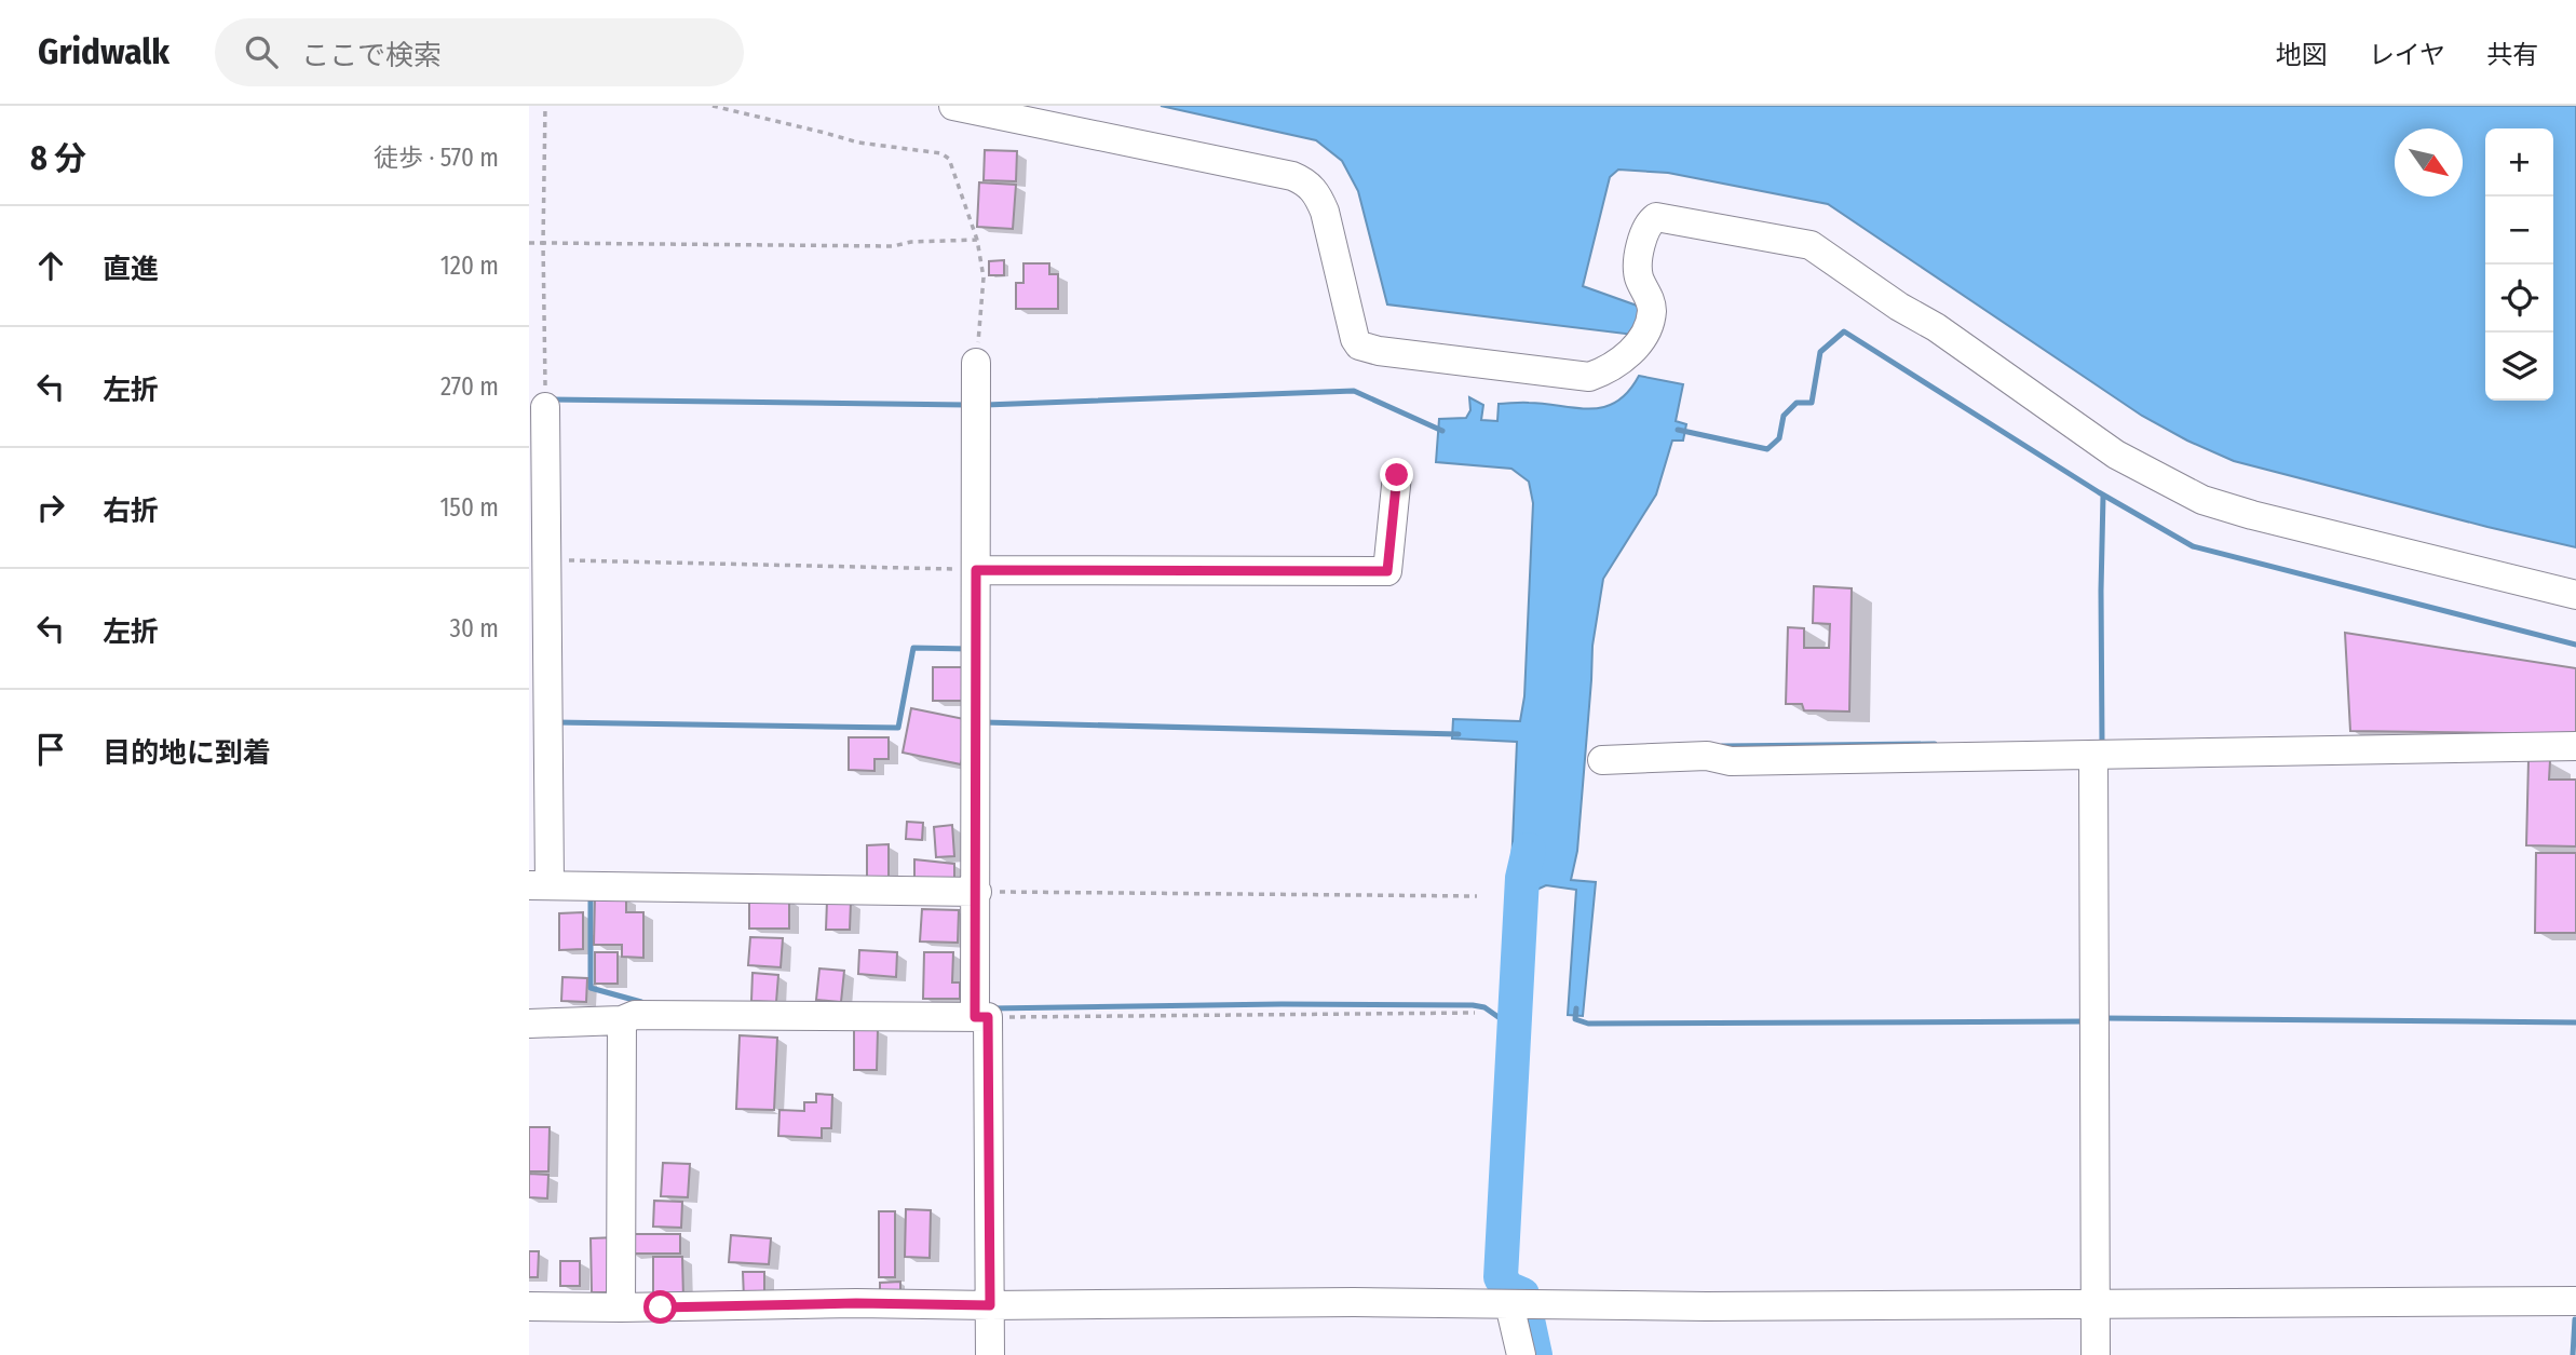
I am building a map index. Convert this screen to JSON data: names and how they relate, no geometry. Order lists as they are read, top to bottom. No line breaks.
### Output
{"north":"bottom right","page":{"header":"Gridwalk","search":"ここで検索","nav":["地図","レイヤ","共有"],"heading":["8 分","徒歩 · 570 m"],"map_buttons":["+","−"],"list":[["直進","120 m"],["左折","270 m"],["右折","150 m"],["左折","30 m"],"目的地に到着"]}}
